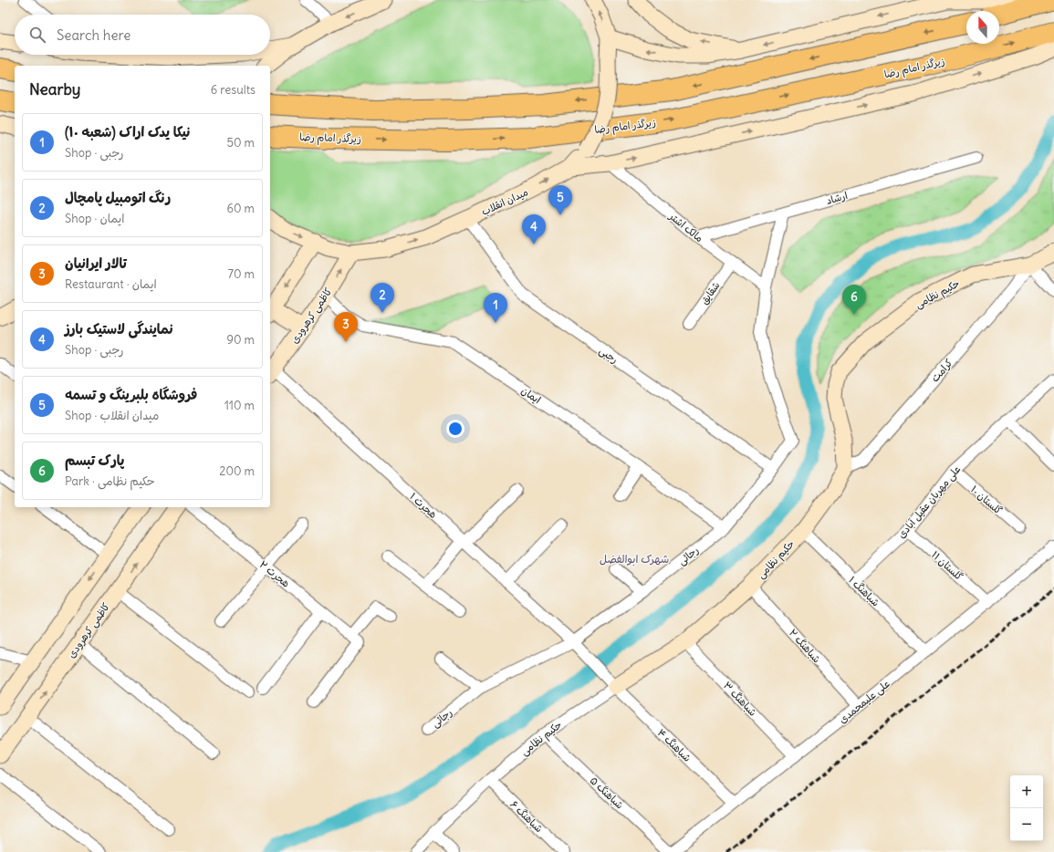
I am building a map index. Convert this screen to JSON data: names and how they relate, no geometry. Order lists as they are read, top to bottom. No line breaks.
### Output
{"streets":{"highway":["زیرگذر امام رضا"],"main road":["میدان انقلاب","حکیم نظامی","کاظمی کرهرودی"],"street":["ارشاد","مالک اشتر","شقایق","رجبی","کرامت","ایمان","گلستان ۱۰","علی مهربان عقیل آبادی","هجرت ۱","رجائی","گلستان ۱۱","هجرت ۲","شباهنگ ۱","شباهنگ ۲","شباهنگ ۳","علی علیمحمدی","شباهنگ ۴","شباهنگ ۵","شباهنگ ۶"]},"crossings":[["ارشاد","مالک اشتر"],["میدان انقلاب","کاظمی کرهرودی"],["میدان انقلاب","رجبی"],["مالک اشتر","شقایق"],["مالک اشتر","رجائی"],["حکیم نظامی","کرامت"],["حکیم نظامی","شباهنگ ۱"],["حکیم نظامی","شباهنگ ۲"],["حکیم نظامی","شباهنگ ۳"],["حکیم نظامی","شباهنگ ۴"],["حکیم نظامی","شباهنگ ۵"],["حکیم نظامی","شباهنگ ۶"],["کاظمی کرهرودی","ایمان"],["کاظمی کرهرودی","هجرت ۱"],["رجبی","رجائی"],["ایمان","رجائی"],["گلستان ۱۰","علی مهربان عقیل آبادی"],["علی مهربان عقیل آبادی","گلستان ۱۱"],["علی مهربان عقیل آبادی","شباهنگ ۱"],["هجرت ۱","رجائی"],["هجرت ۱","شباهنگ ۴"],["گلستان ۱۱","علی علیمحمدی"],["شباهنگ ۱","علی علیمحمدی"],["شباهنگ ۲","علی علیمحمدی"],["شباهنگ ۳","علی علیمحمدی"],["علی علیمحمدی","شباهنگ ۴"],["علی علیمحمدی","شباهنگ ۵"]],"one_way":["میدان انقلاب"],"districts":["شهرک ابوالفضل"],"north":"top","page":{"search":"Search here","heading":["Nearby","6 results"],"list":[{"mark":"1","name":"نیکا یدک اراک (شعبه ۱۰)","note":"Shop · رجبی","value":"50 m"},{"mark":"2","name":"رنگ اتومبیل پامچال","note":"Shop · ایمان","value":"60 m"},{"mark":"3","name":"تالار ایرانیان","note":"Restaurant · ایمان","value":"70 m"},{"mark":"4","name":"نمایندگی لاستیک بارز","note":"Shop · رجبی","value":"90 m"},{"mark":"5","name":"فروشگاه بلبرینگ و تسمه","note":"Shop · میدان انقلاب","value":"110 m"},{"mark":"6","name":"پارک تبسم","note":"Park · حکیم نظامی","value":"200 m"}],"pins":["5","4","2","6","1","3"],"map_buttons":["+","−"]}}
